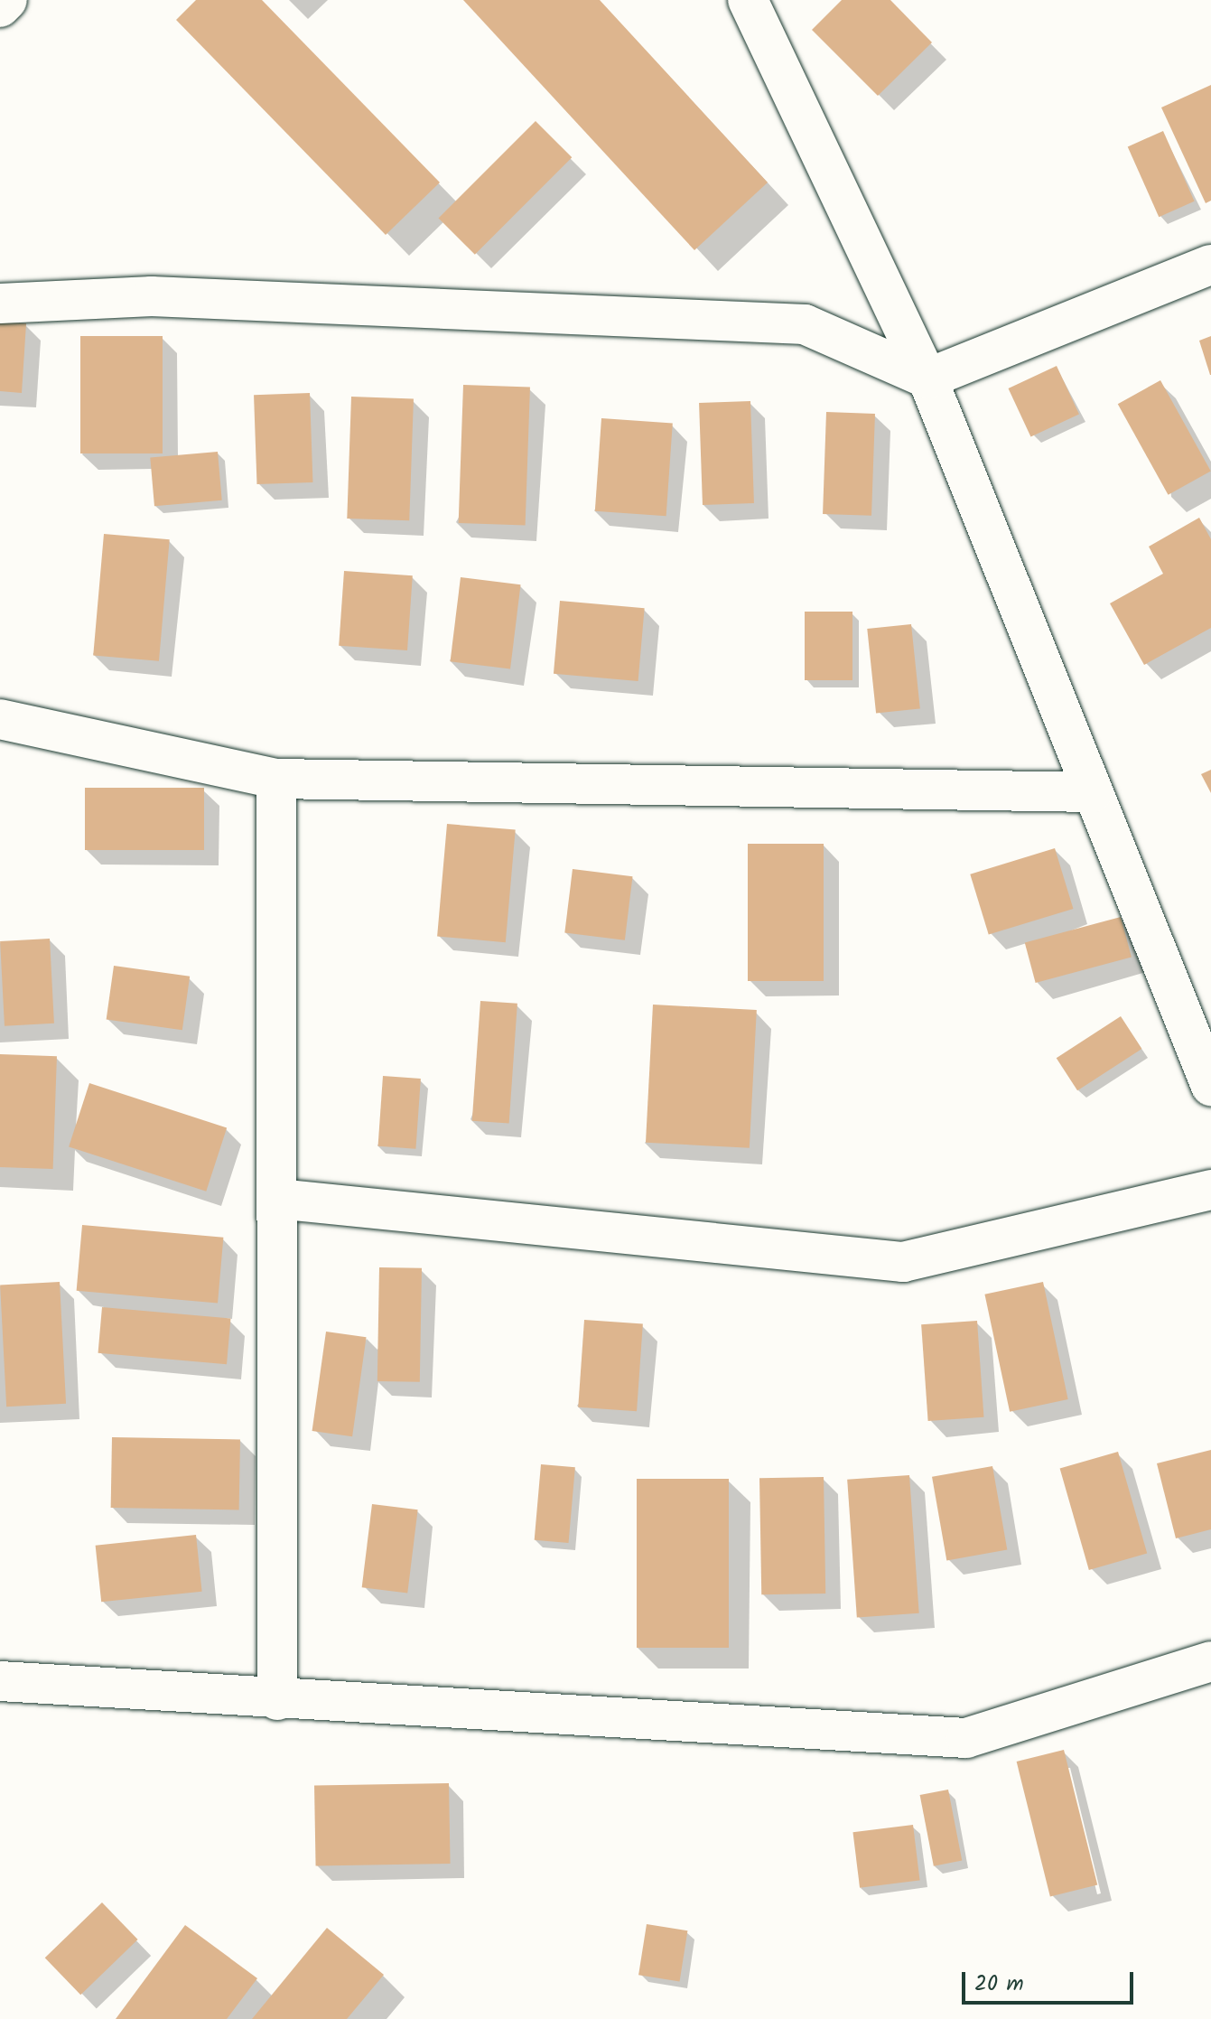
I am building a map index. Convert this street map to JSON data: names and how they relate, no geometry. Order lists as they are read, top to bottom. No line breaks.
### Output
{"scale_bar":"20 m"}
